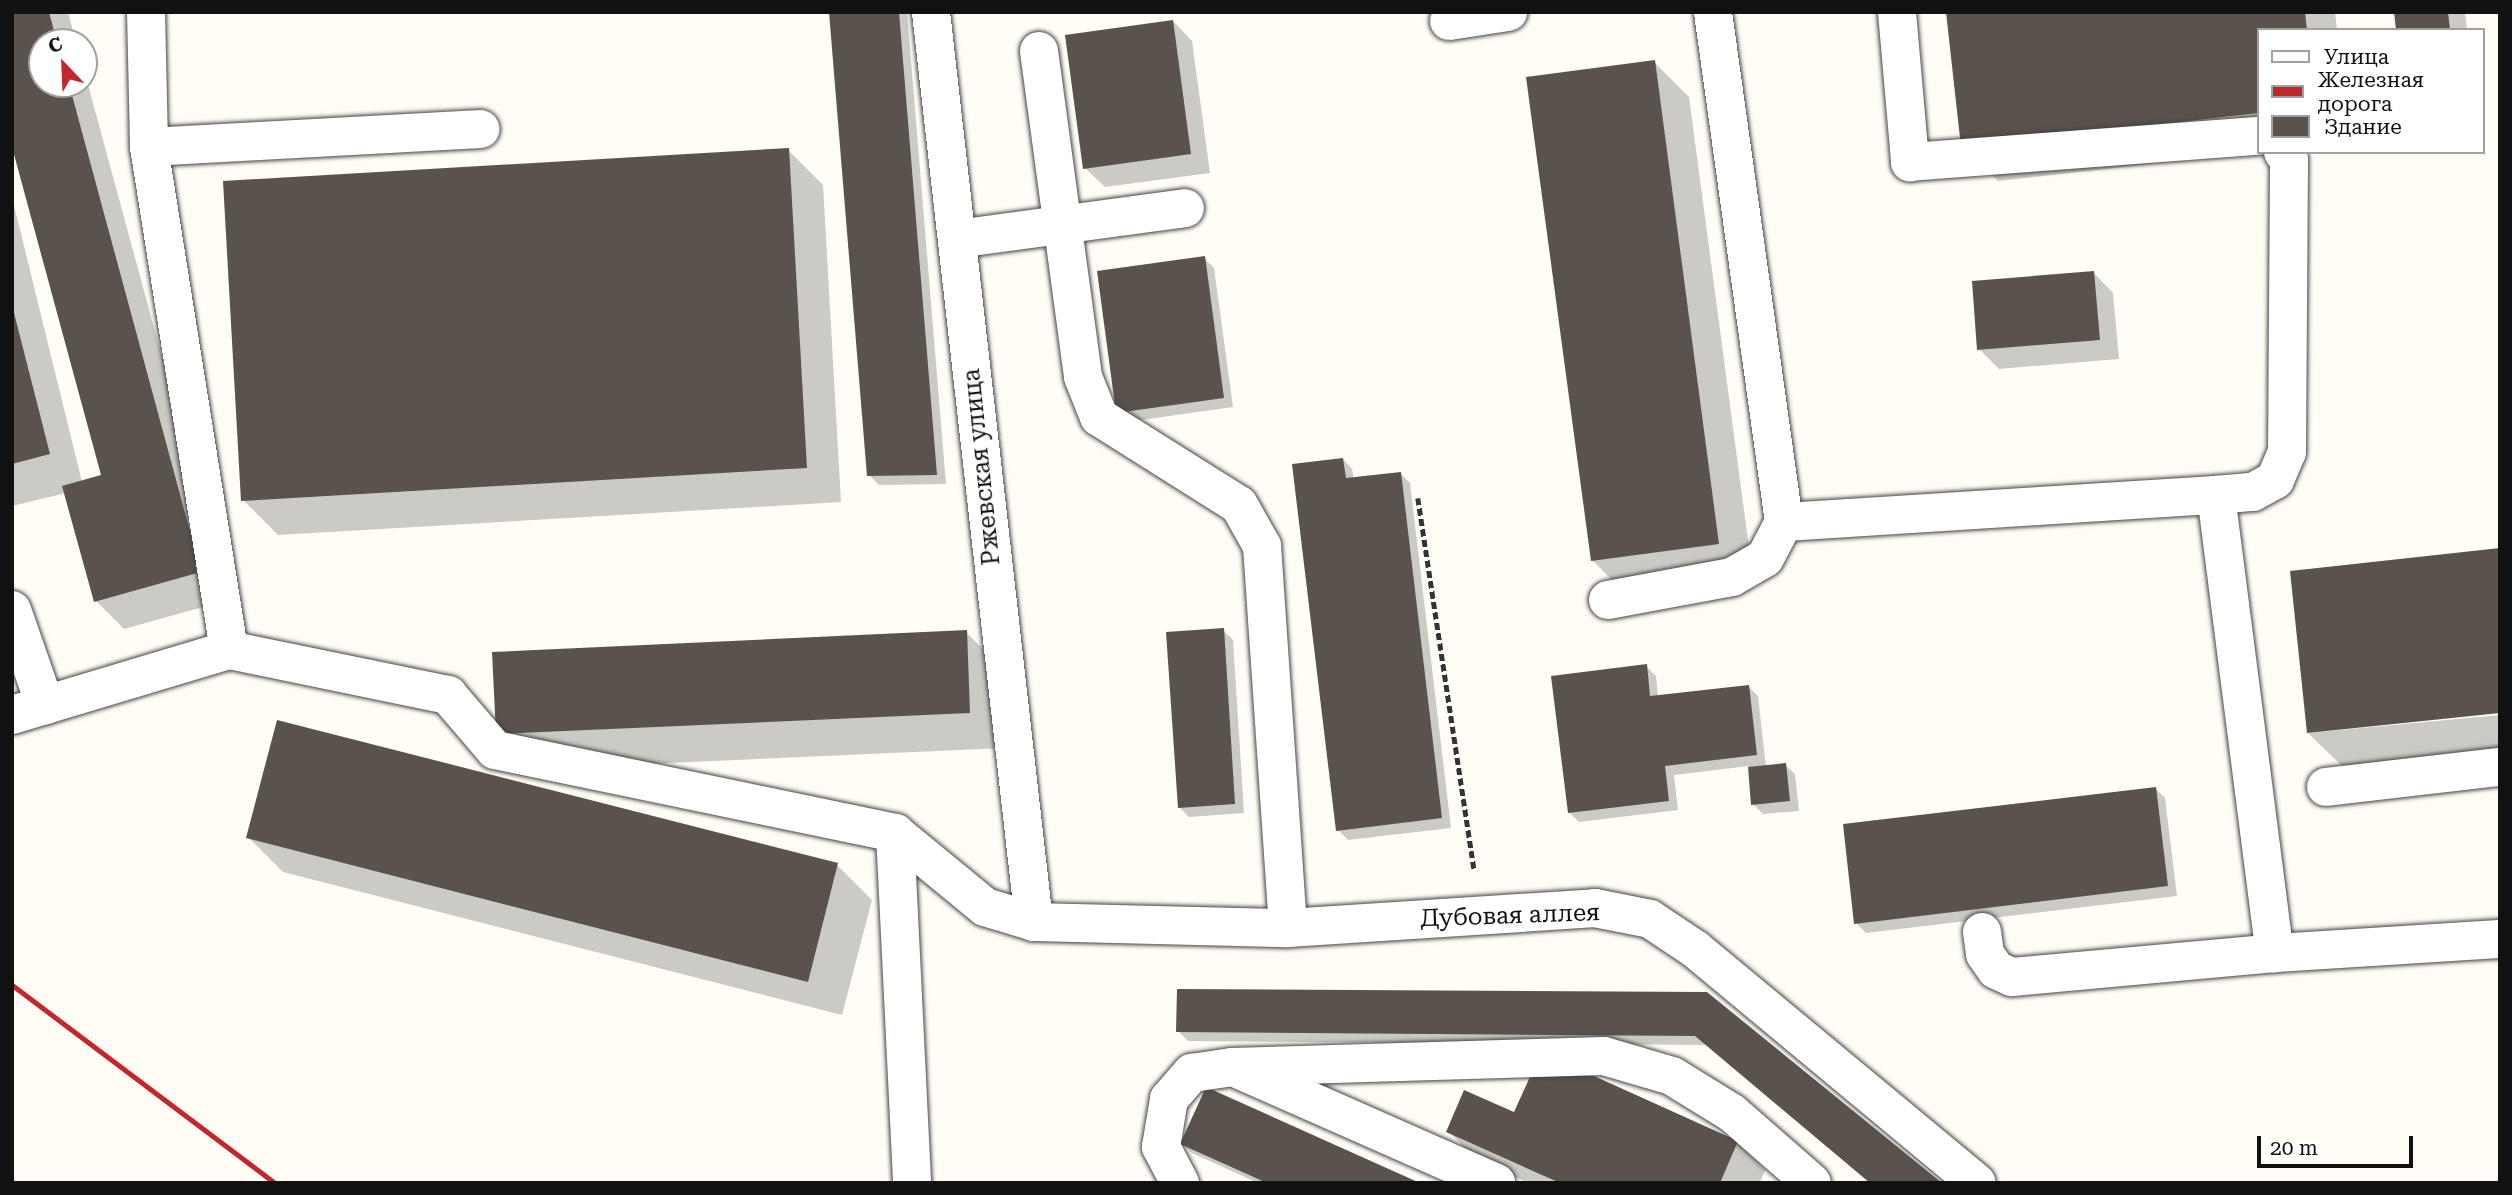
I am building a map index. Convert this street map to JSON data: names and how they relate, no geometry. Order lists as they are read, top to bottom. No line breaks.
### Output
{"streets":{"street":["Ржевская улица","Дубовая аллея"]},"crossings":[["Ржевская улица","Дубовая аллея"]],"legend":["Улица","Железная дорога","Здание"],"scale_bar":"20 m","north":"top left"}
